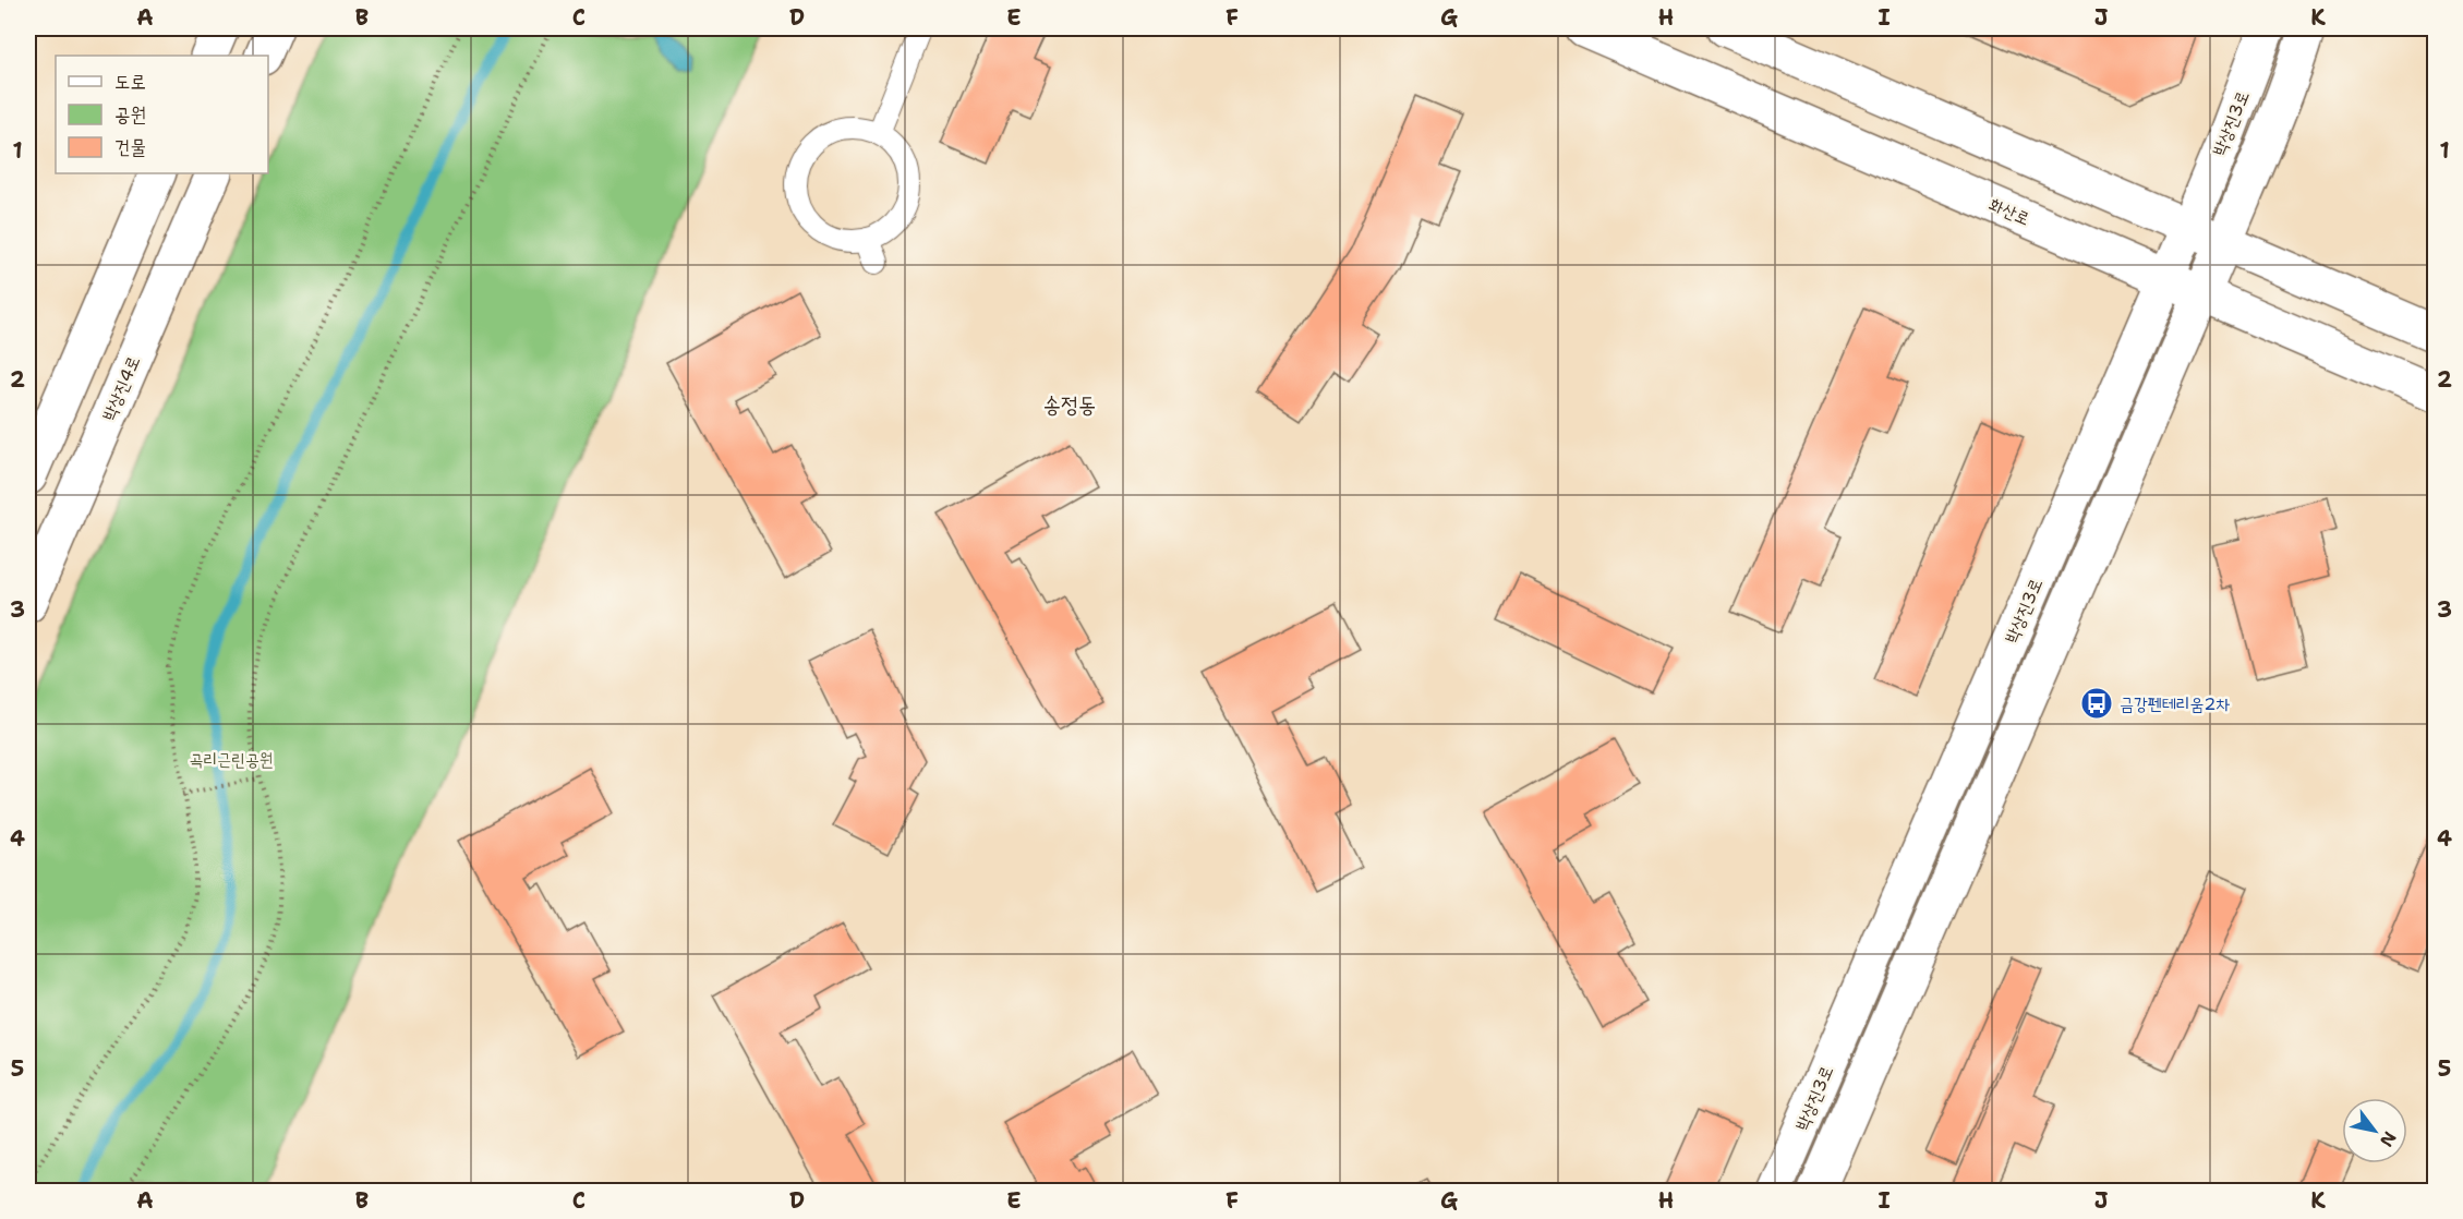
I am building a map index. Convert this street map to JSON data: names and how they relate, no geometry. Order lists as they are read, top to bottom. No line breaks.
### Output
{"streets":{"street":["박상진3로","화산로","박상진4로"]},"crossings":[["박상진3로","화산로"]],"districts":["송정동"],"parks":["곡리근린공원"],"places":{"bus stop":["금강펜테리움2차"]},"legend":["도로","공원","건물"],"north":"bottom right","grid":{"columns":["A","B","C","D","E","F","G","H","I","J","K"],"rows":["1","2","3","4","5"]}}
